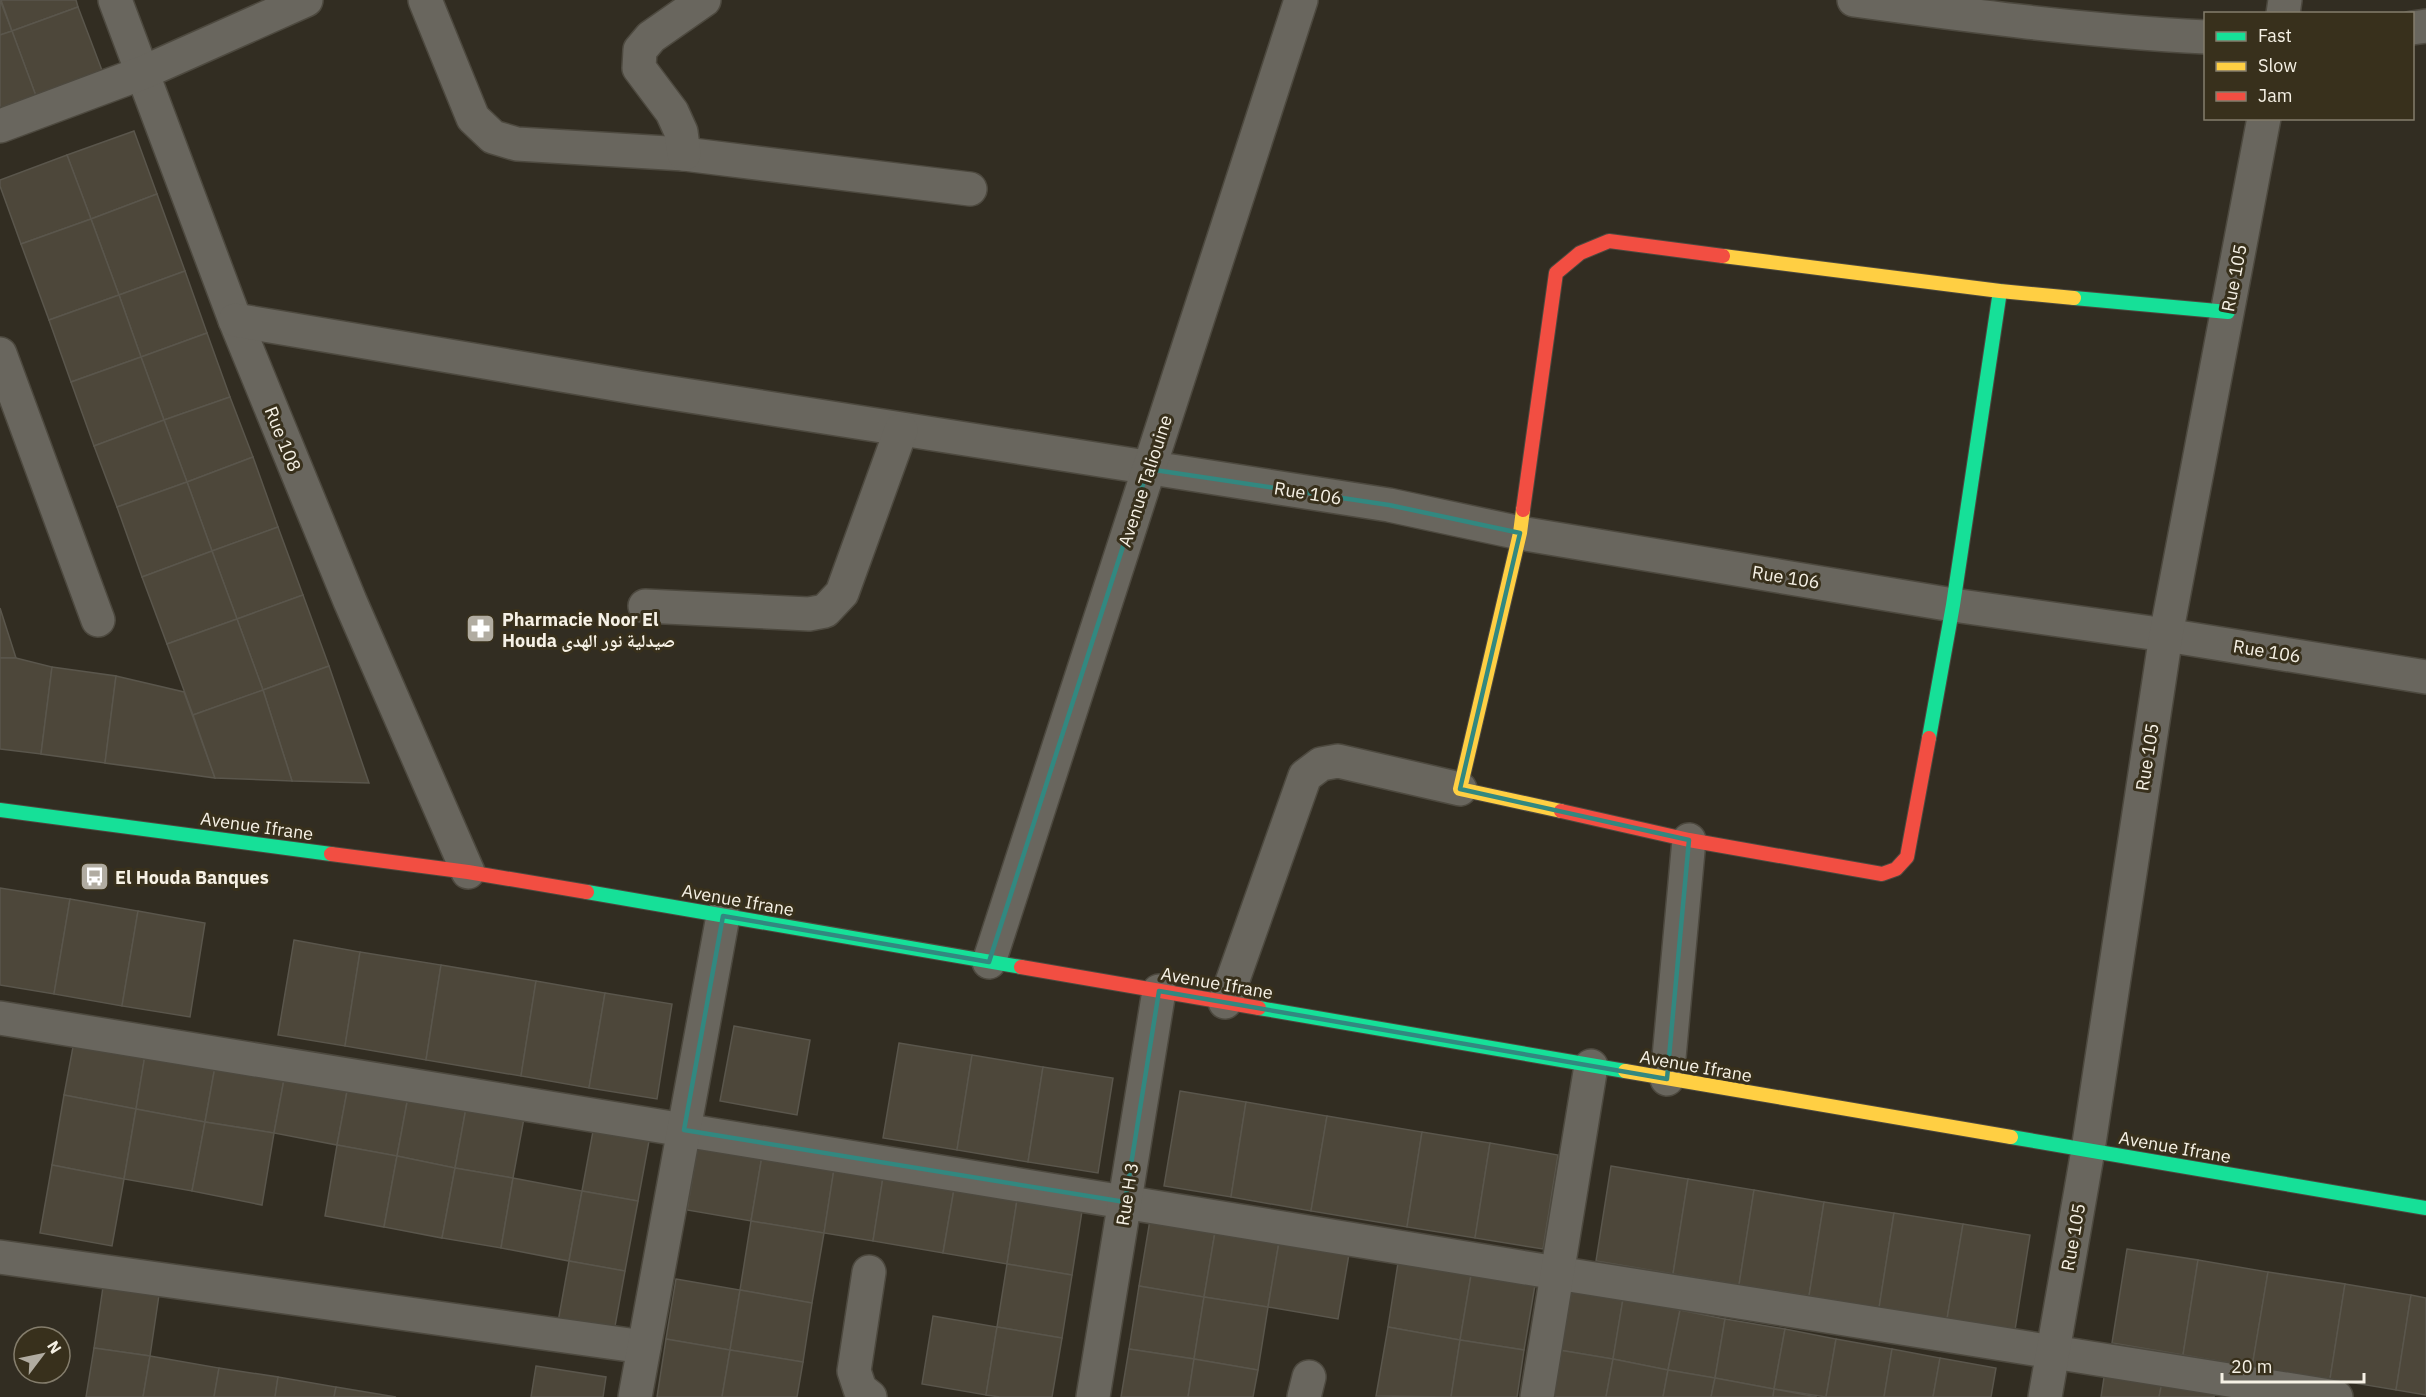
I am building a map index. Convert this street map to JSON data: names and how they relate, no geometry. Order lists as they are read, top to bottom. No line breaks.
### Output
{"streets":{"street":["Rue 105","Rue 108","Avenue Taliouine","Rue 106","Avenue Ifrane","Rue H 3"]},"crossings":[["Rue 105","Rue 106"],["Rue 105","Avenue Ifrane"],["Rue 108","Rue 106"],["Rue 108","Avenue Ifrane"],["Avenue Taliouine","Rue 106"],["Avenue Taliouine","Avenue Ifrane"],["Avenue Ifrane","Rue H 3"]],"places":{"pharmacy":["Pharmacie Noor El Houda صيدلية نور الهدى"],"bus stop":["El Houda Banques"]},"legend":["Fast","Slow","Jam"],"scale_bar":"20 m","north":"top right"}
